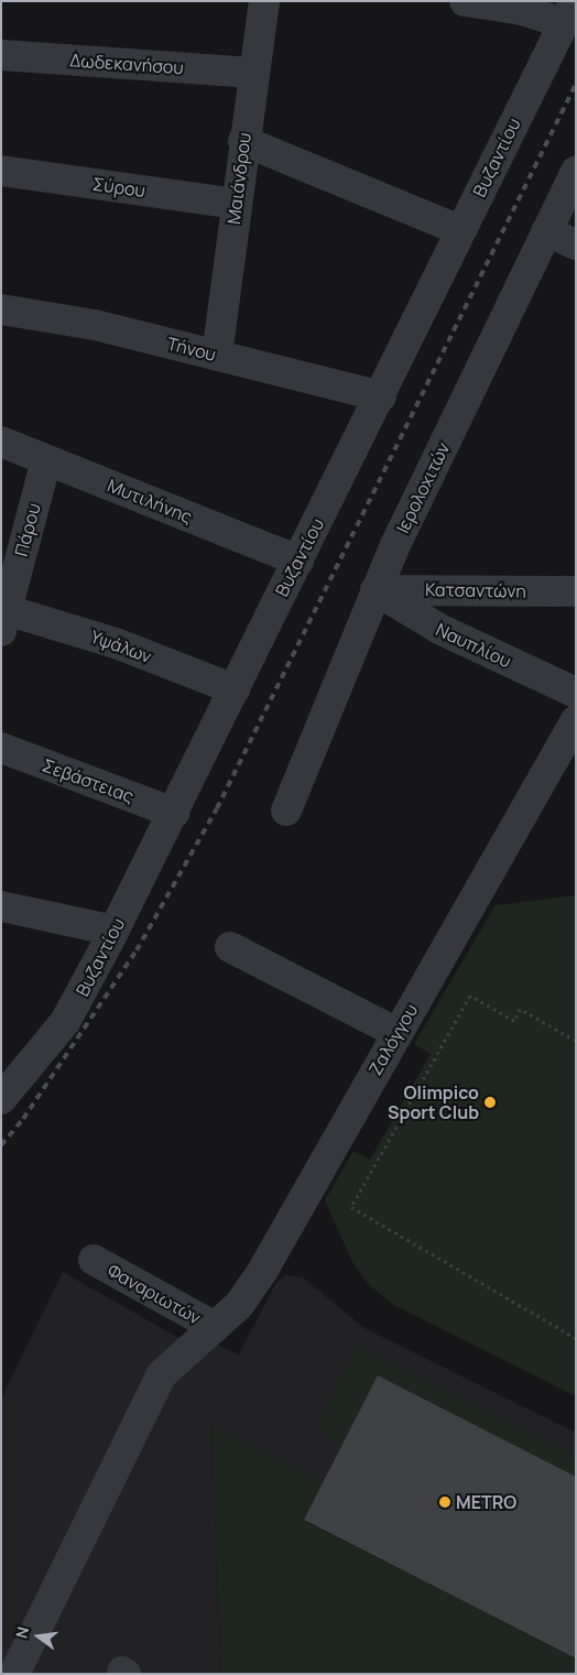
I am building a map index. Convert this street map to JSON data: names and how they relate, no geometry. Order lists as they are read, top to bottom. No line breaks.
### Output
{"streets":{"street":["Δωδεκανήσου","Βυζαντίου","Μαιάνδρου","Σύρου","Τήνου","Ιερολοχιτών","Μυτιλήνης","Πάρου","Κατσαντώνη","Ναυπλίου","Υψάλων","Σεβάστειας","Ζαλόγγου","Φαναριωτών"]},"crossings":[["Δωδεκανήσου","Μαιάνδρου"],["Βυζαντίου","Τήνου"],["Βυζαντίου","Μυτιλήνης"],["Βυζαντίου","Υψάλων"],["Βυζαντίου","Σεβάστειας"],["Μαιάνδρου","Σύρου"],["Μαιάνδρου","Τήνου"],["Ιερολοχιτών","Κατσαντώνη"],["Ιερολοχιτών","Ναυπλίου"],["Μυτιλήνης","Πάρου"],["Πάρου","Υψάλων"],["Κατσαντώνη","Ναυπλίου"],["Ζαλόγγου","Φαναριωτών"]],"places":["Olimpico Sport Club","METRO"],"north":"left"}
